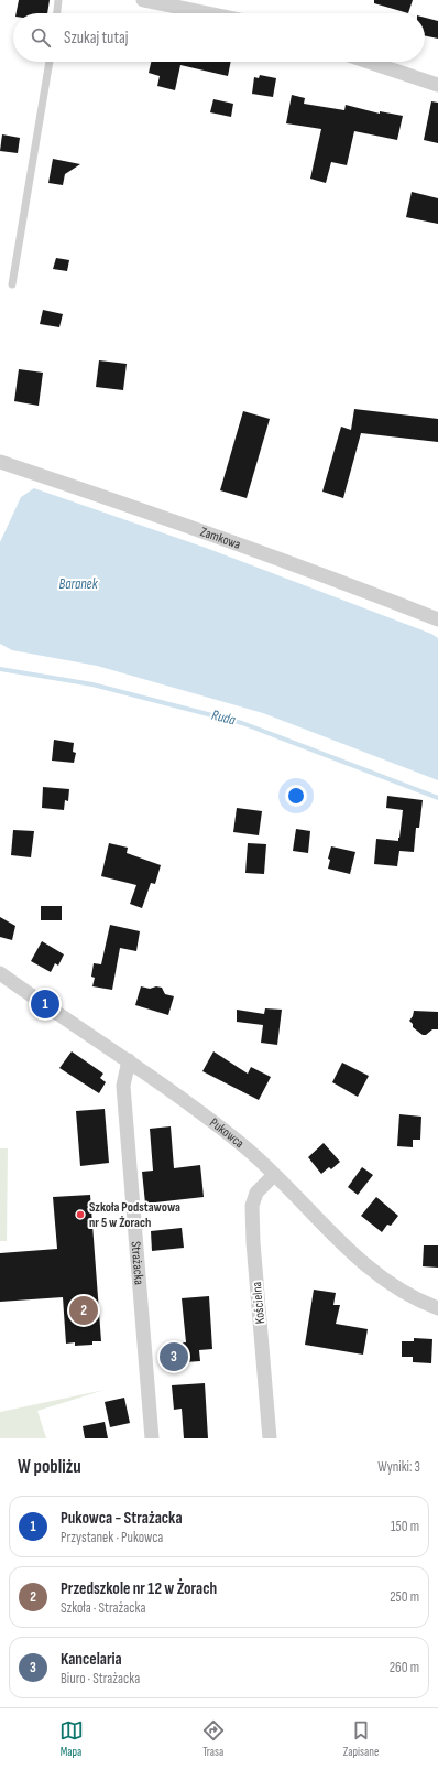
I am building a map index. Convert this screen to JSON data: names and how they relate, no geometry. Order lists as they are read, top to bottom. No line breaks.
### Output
{"streets":{"street":["Zamkowa","Pukowca","Strażacka","Kościelna"]},"crossings":[["Pukowca","Strażacka"],["Pukowca","Kościelna"]],"water":["Baranek","Ruda"],"places":["Szkoła Podstawowa nr 5 w Żorach"],"page":{"search":"Szukaj tutaj","pins":["1","2","3"],"heading":["W pobliżu","Wyniki: 3"],"list":[{"mark":"1","name":"Pukowca - Strażacka","note":"Przystanek · Pukowca","value":"150 m"},{"mark":"2","name":"Przedszkole nr 12 w Żorach","note":"Szkoła · Strażacka","value":"250 m"},{"mark":"3","name":"Kancelaria","note":"Biuro · Strażacka","value":"260 m"}],"nav":["Mapa","Trasa","Zapisane"]}}
